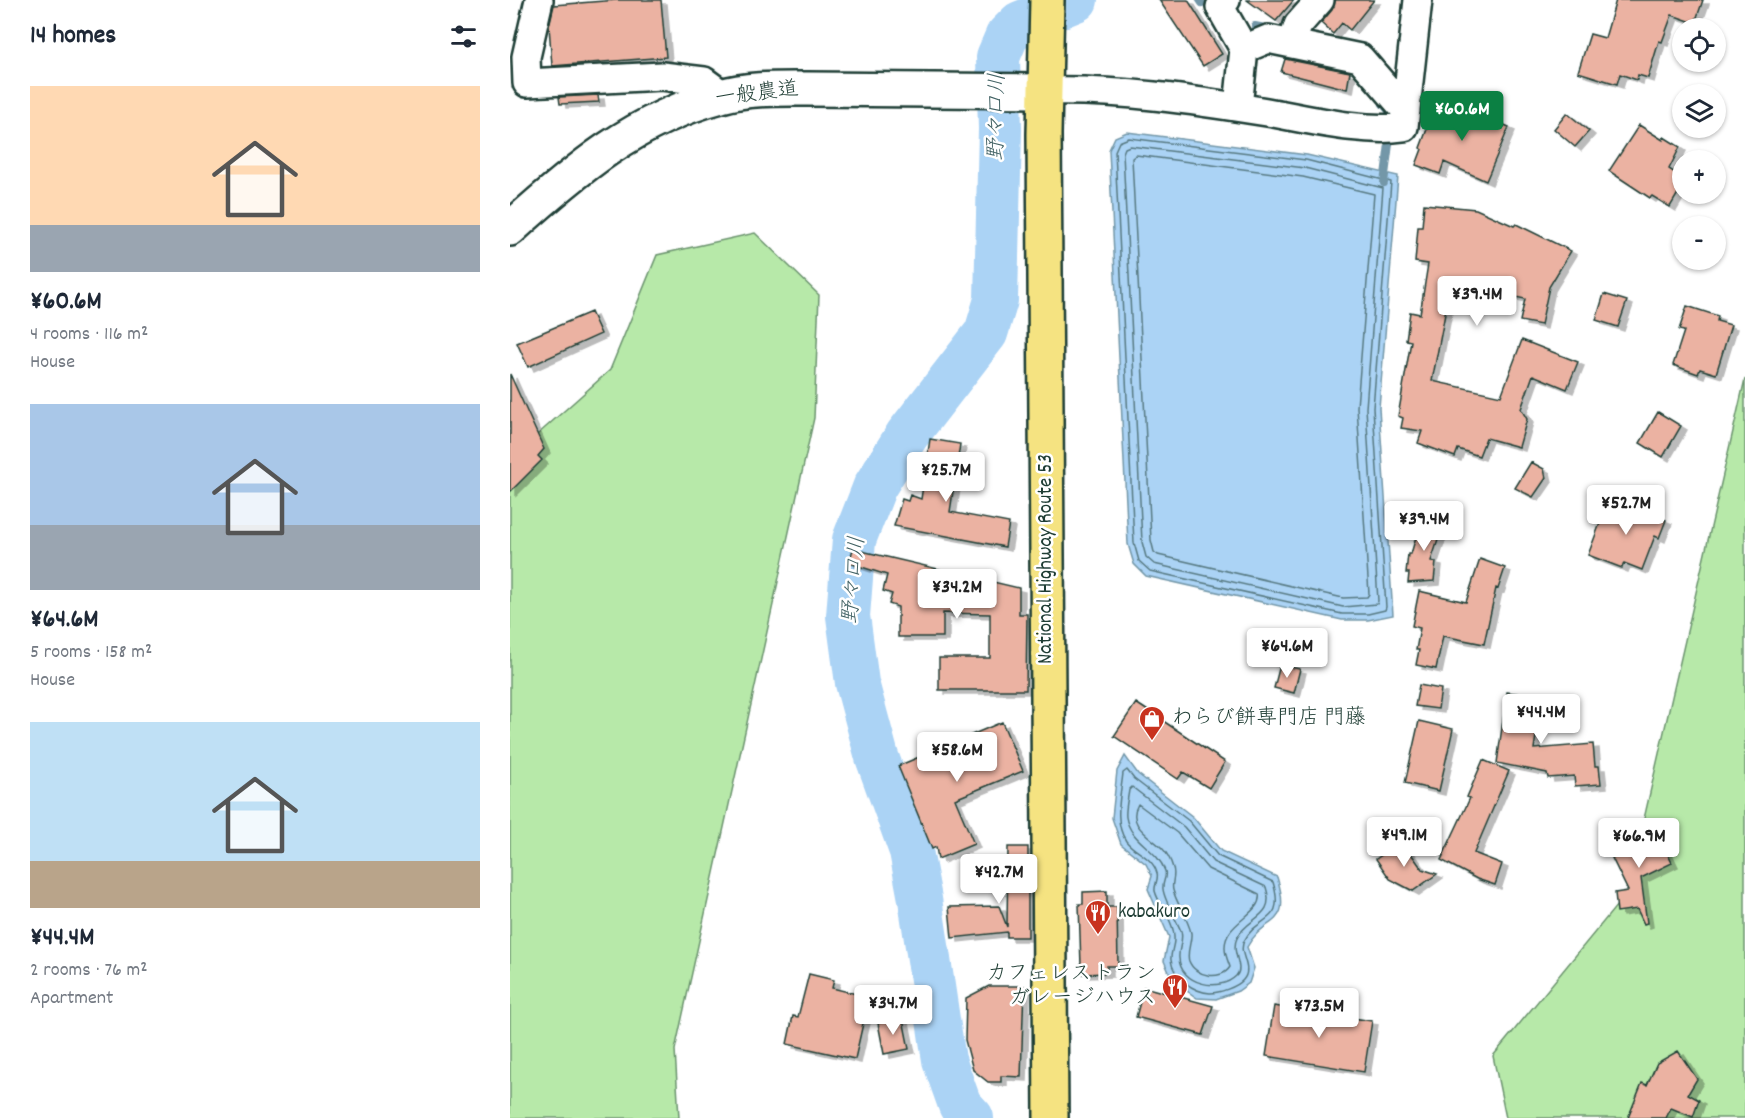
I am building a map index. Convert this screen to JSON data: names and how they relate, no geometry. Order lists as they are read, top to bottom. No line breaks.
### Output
{"streets":{"highway":["National Highway Route 53"],"street":["一般農道"]},"crossings":[["一般農道","National Highway Route 53"]],"water":["野々口川"],"places":{"shop":["わらび餅専門店 門藤"],"restaurant":["kabakuro","カフェレストラン ガレージハウス"]},"page":{"heading":"14 homes","map_buttons":["+","−"],"list":[{"name":"¥60.6M","note":"4 rooms · 116 m² · House"},{"name":"¥64.6M","note":"5 rooms · 158 m² · House"},{"name":"¥44.4M","note":"2 rooms · 76 m² · Apartment"}],"price":["¥60.6M","¥39.4M","¥25.7M","¥52.7M","¥39.4M","¥34.2M","¥64.6M","¥44.4M","¥58.6M","¥49.1M","¥66.9M","¥42.7M","¥34.7M","¥73.5M"]}}
